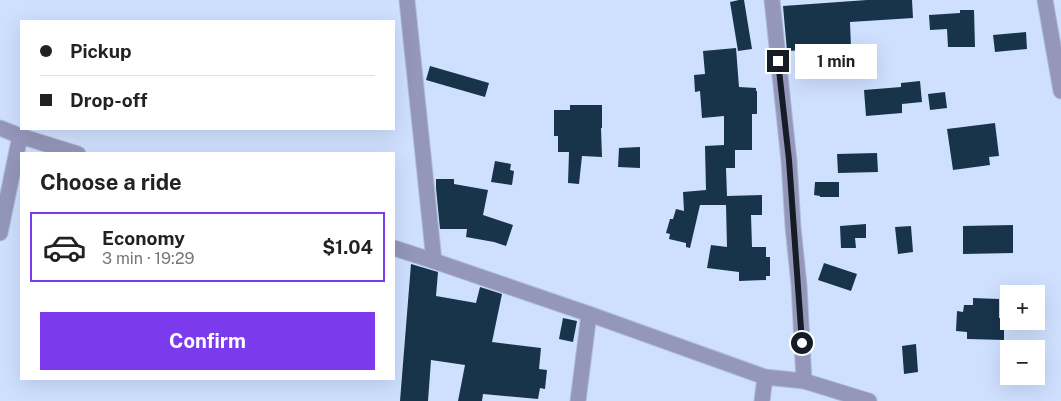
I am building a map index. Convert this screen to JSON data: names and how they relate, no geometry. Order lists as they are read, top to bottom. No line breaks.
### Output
{"page":{"banner":["Pickup","Drop-off"],"bubble":"1 min","heading":"Choose a ride","list":[{"name":"Economy","note":"3 min · 19:29","value":"$1.04"}],"map_buttons":["+","−"],"buttons":"Confirm"}}
